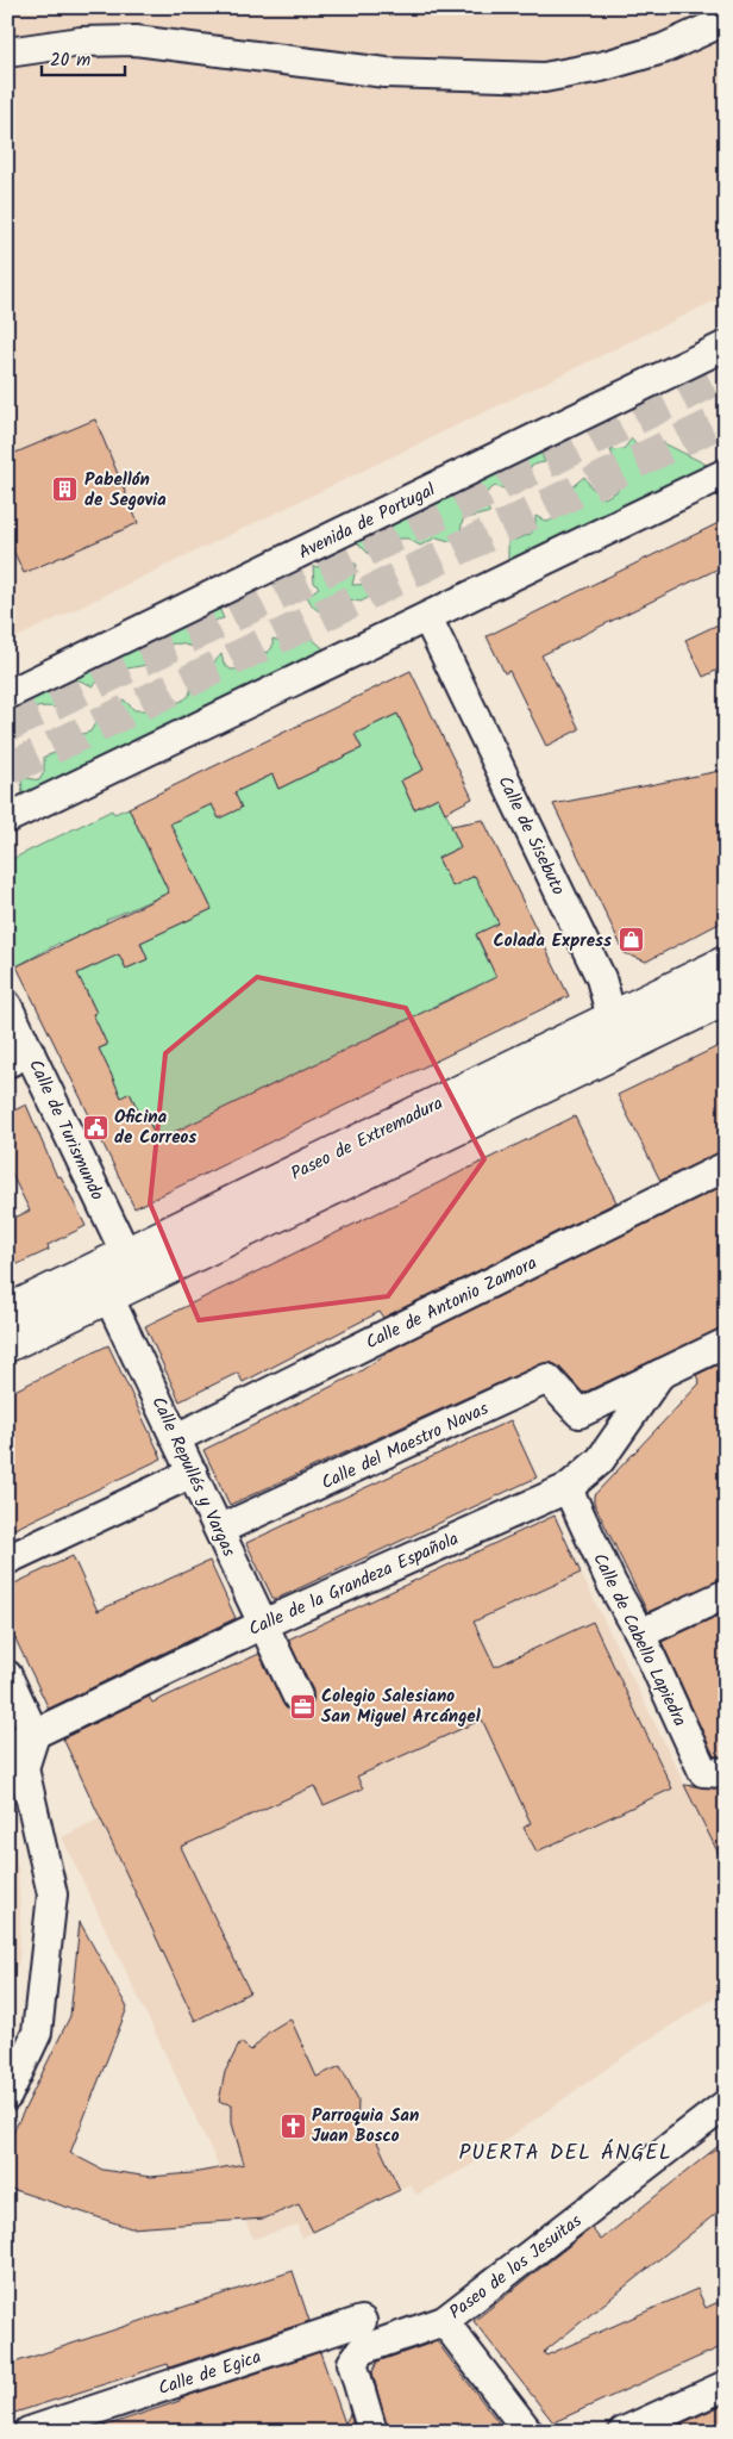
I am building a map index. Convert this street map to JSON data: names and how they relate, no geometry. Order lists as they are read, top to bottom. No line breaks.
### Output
{"streets":{"main road":["Paseo de Extremadura"],"street":["Avenida de Portugal","Calle de Sisebuto","Calle de Turismundo","Calle de Antonio Zamora","Calle del Maestro Navas","Calle Repullés y Vargas","Calle de la Grandeza Española","Calle de Cabello Lapiedra","Paseo de los Jesuitas","Calle de Egica"]},"crossings":[["Calle de Sisebuto","Paseo de Extremadura"],["Calle de Turismundo","Paseo de Extremadura"],["Paseo de Extremadura","Calle Repullés y Vargas"],["Calle de Antonio Zamora","Calle Repullés y Vargas"],["Calle del Maestro Navas","Calle Repullés y Vargas"],["Calle del Maestro Navas","Calle de la Grandeza Española"],["Calle Repullés y Vargas","Calle de la Grandeza Española"],["Calle de la Grandeza Española","Calle de Cabello Lapiedra"]],"districts":["PUERTA DEL ÁNGEL"],"places":{"building":["Pabellón de Segovia"],"shop":["Colada Express"],"public building":["Oficina de Correos"],"office":["Colegio Salesiano San Miguel Arcángel"],"church":["Parroquia San Juan Bosco"]},"scale_bar":"20 m"}
